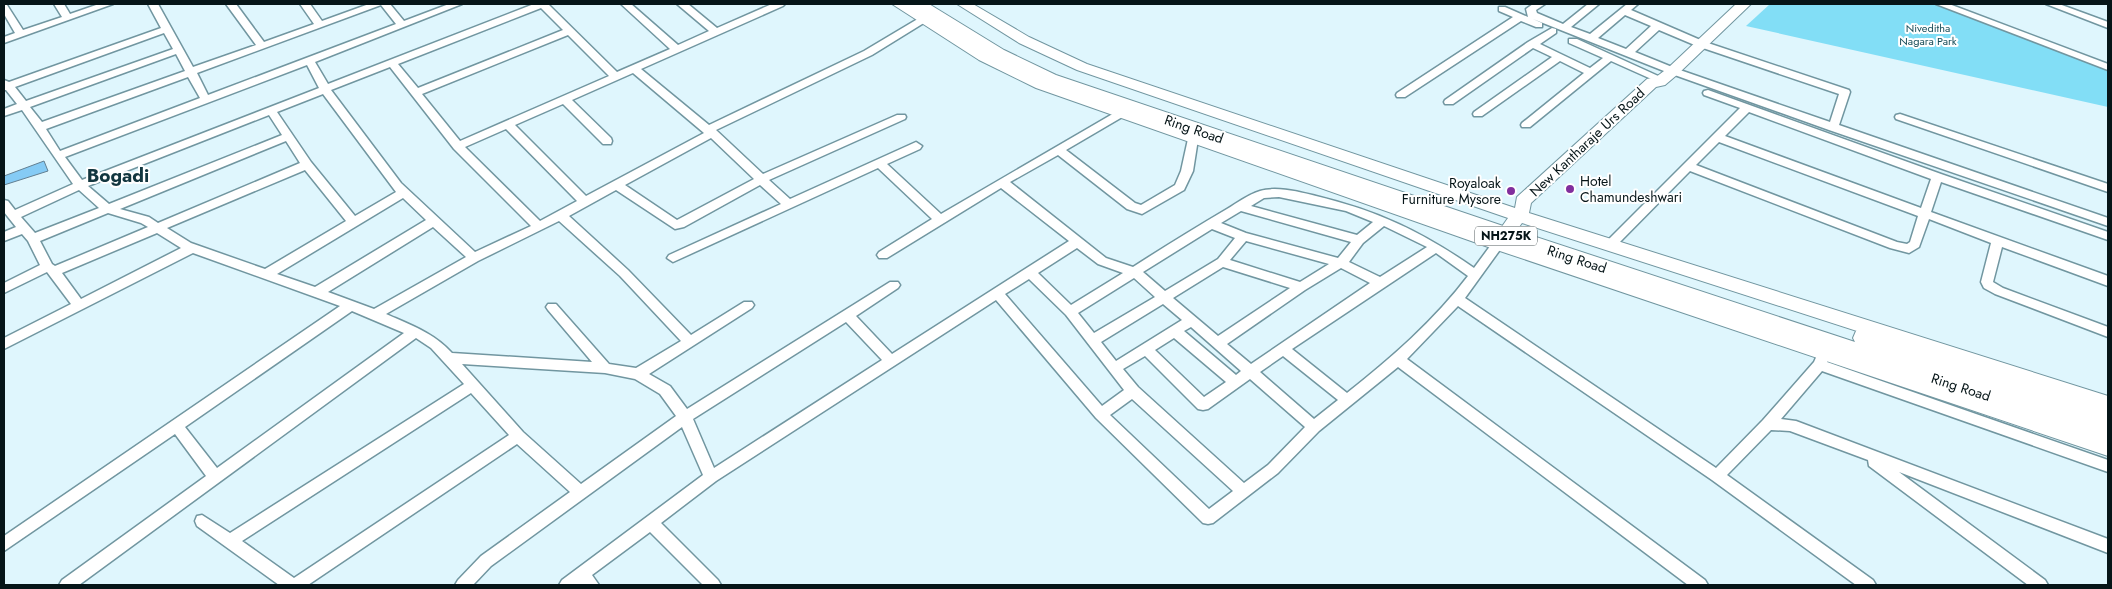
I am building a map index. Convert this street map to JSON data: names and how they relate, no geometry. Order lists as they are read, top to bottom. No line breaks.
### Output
{"streets":{"highway":["Ring Road","NH275K"],"street":["New Kantharaje Urs Road"]},"crossings":[["Ring Road","New Kantharaje Urs Road"]],"districts":["Bogadi"],"parks":["Niveditha Nagara Park"],"places":["Hotel Chamundeshwari","Royaloak Furniture Mysore"]}
